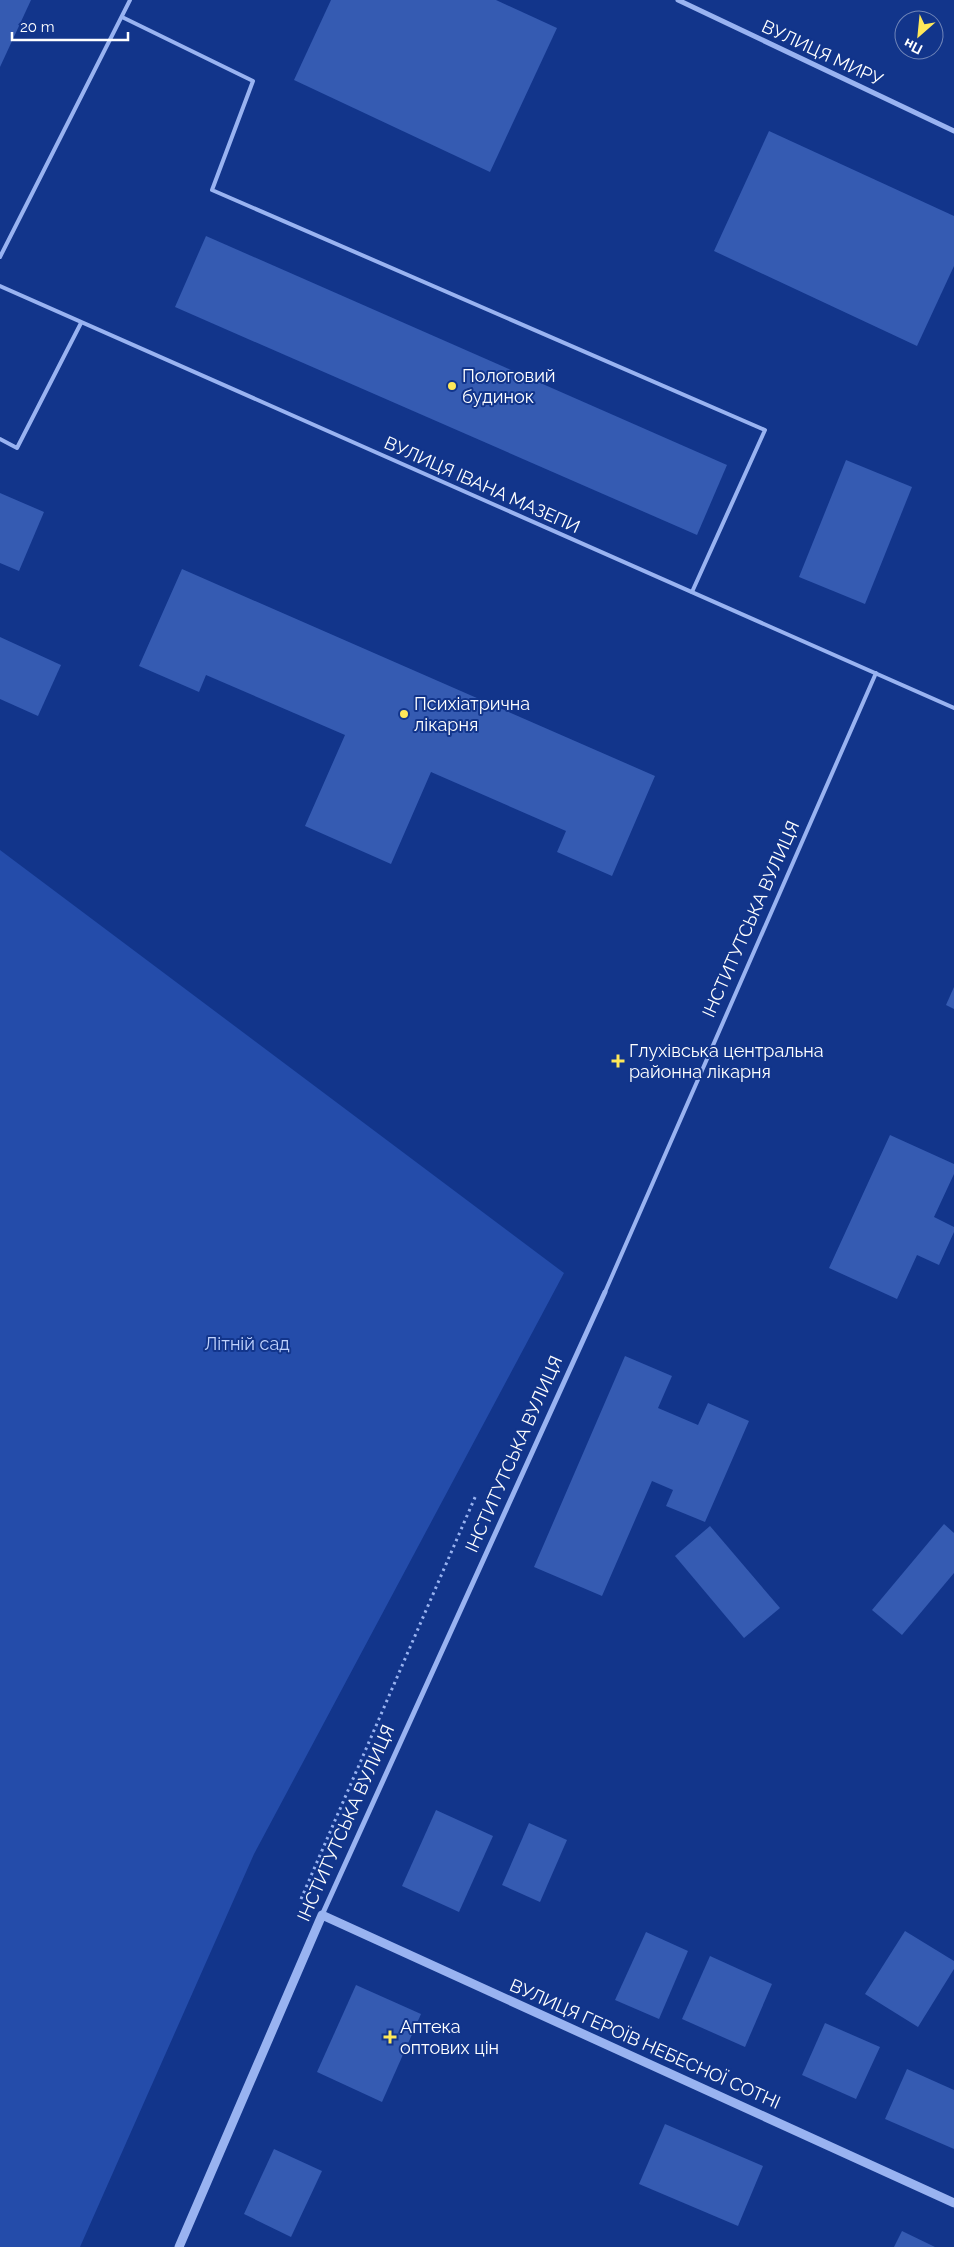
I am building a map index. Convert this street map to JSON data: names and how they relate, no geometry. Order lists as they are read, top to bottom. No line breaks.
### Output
{"streets":{"street":["ВУЛИЦЯ МИРУ","ІНСТИТУТСЬКА ВУЛИЦЯ","ВУЛИЦЯ ГЕРОЇВ НЕБЕСНОЇ СОТНІ"],"lane":["ВУЛИЦЯ ІВАНА МАЗЕПИ"]},"crossings":[["ВУЛИЦЯ ІВАНА МАЗЕПИ","ІНСТИТУТСЬКА ВУЛИЦЯ"],["ІНСТИТУТСЬКА ВУЛИЦЯ","ВУЛИЦЯ ГЕРОЇВ НЕБЕСНОЇ СОТНІ"]],"parks":["Літній сад"],"places":{"other":["Пологовий будинок","Психіатрична лікарня"],"health":["Глухівська центральна районна лікарня","Аптека оптових цін"]},"scale_bar":"20 m","north":"bottom left"}
